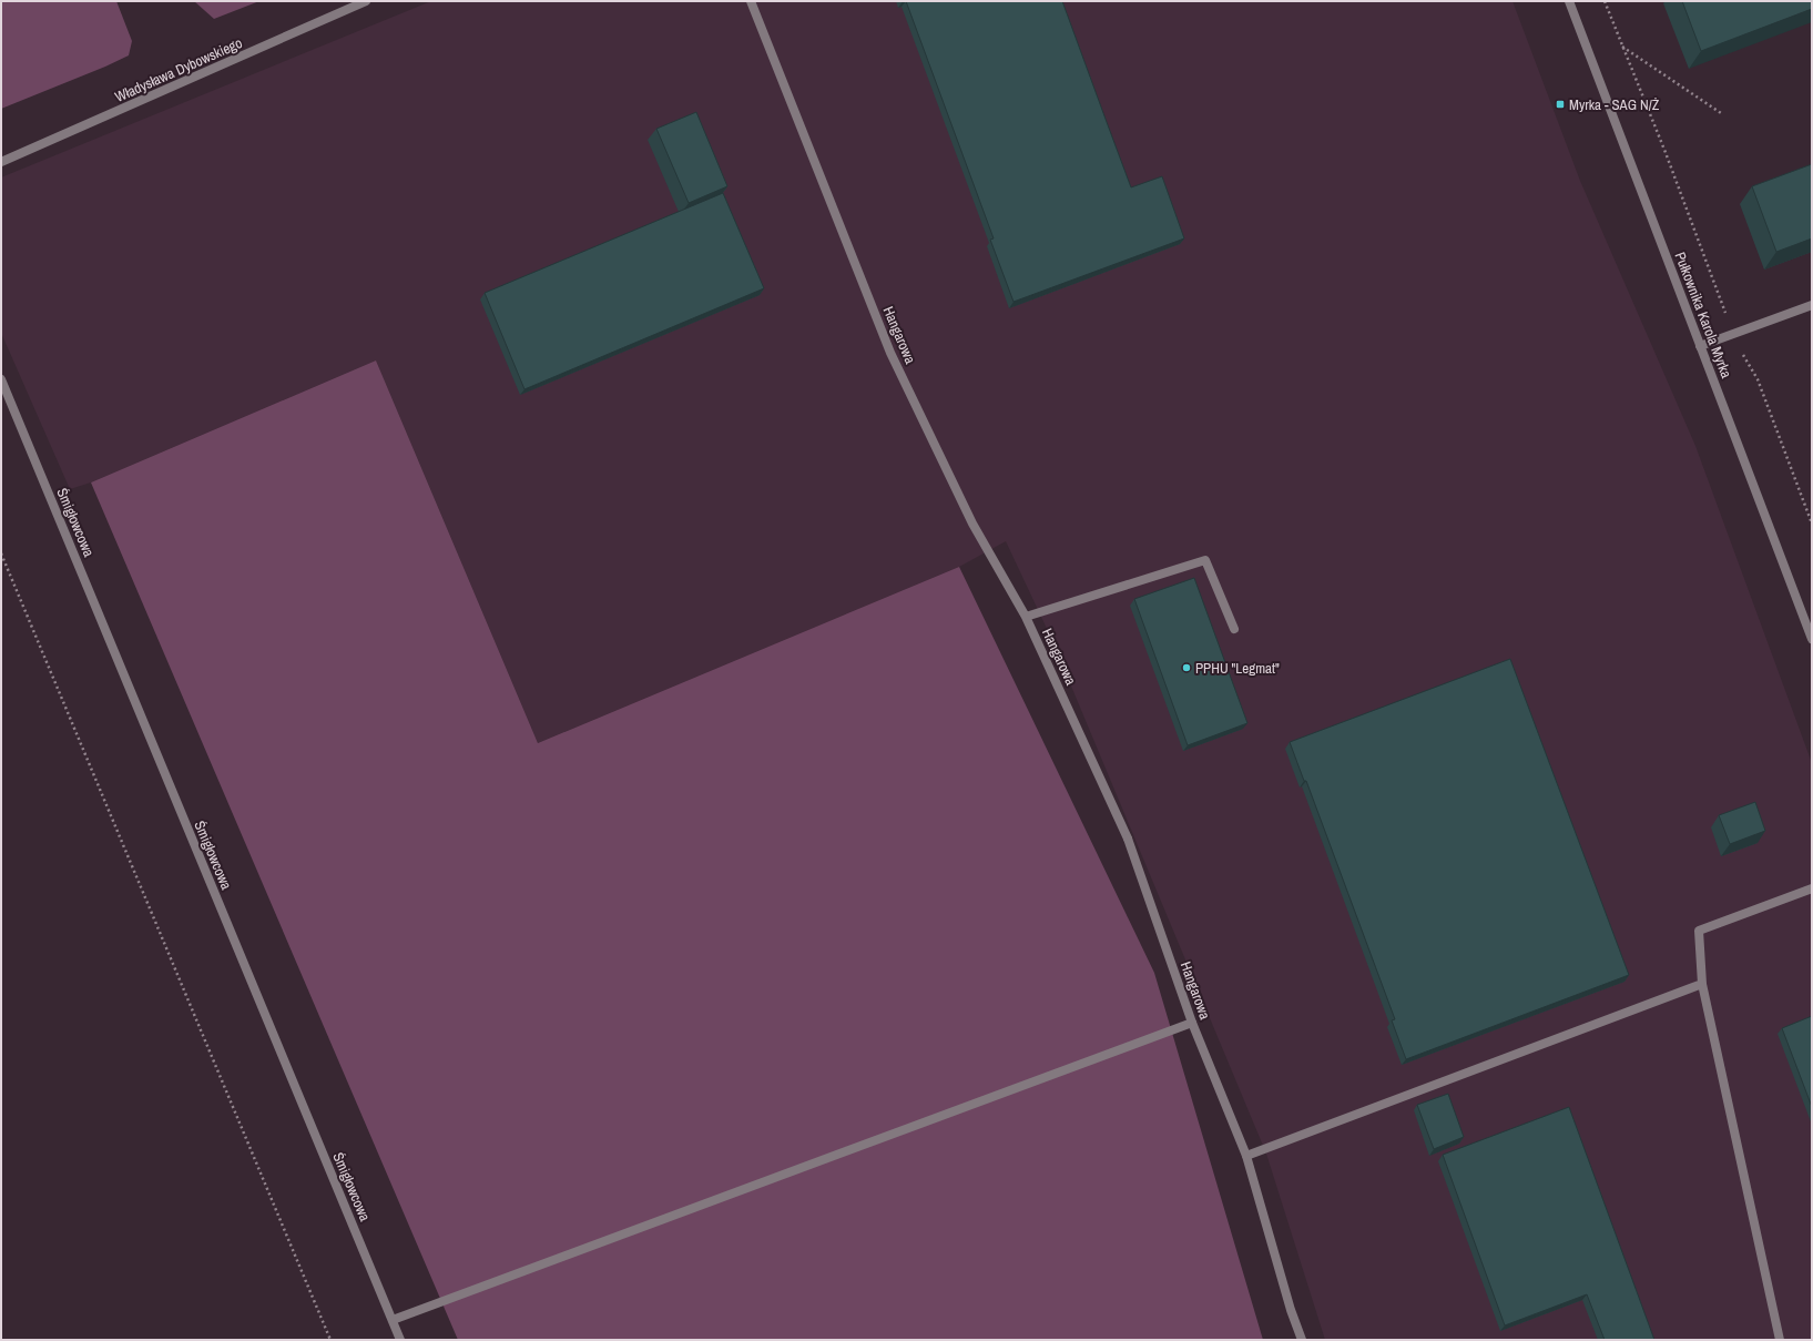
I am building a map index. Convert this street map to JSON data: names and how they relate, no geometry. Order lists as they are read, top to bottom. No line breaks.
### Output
{"streets":{"street":["Władysława Dybowskiego","Pułkownika Karola Myrka","Hangarowa","Śmigłowcowa"]},"places":{"transit":["Myrka - SAG N/Ż"],"other":["PPHU \"Legmat\""]}}
